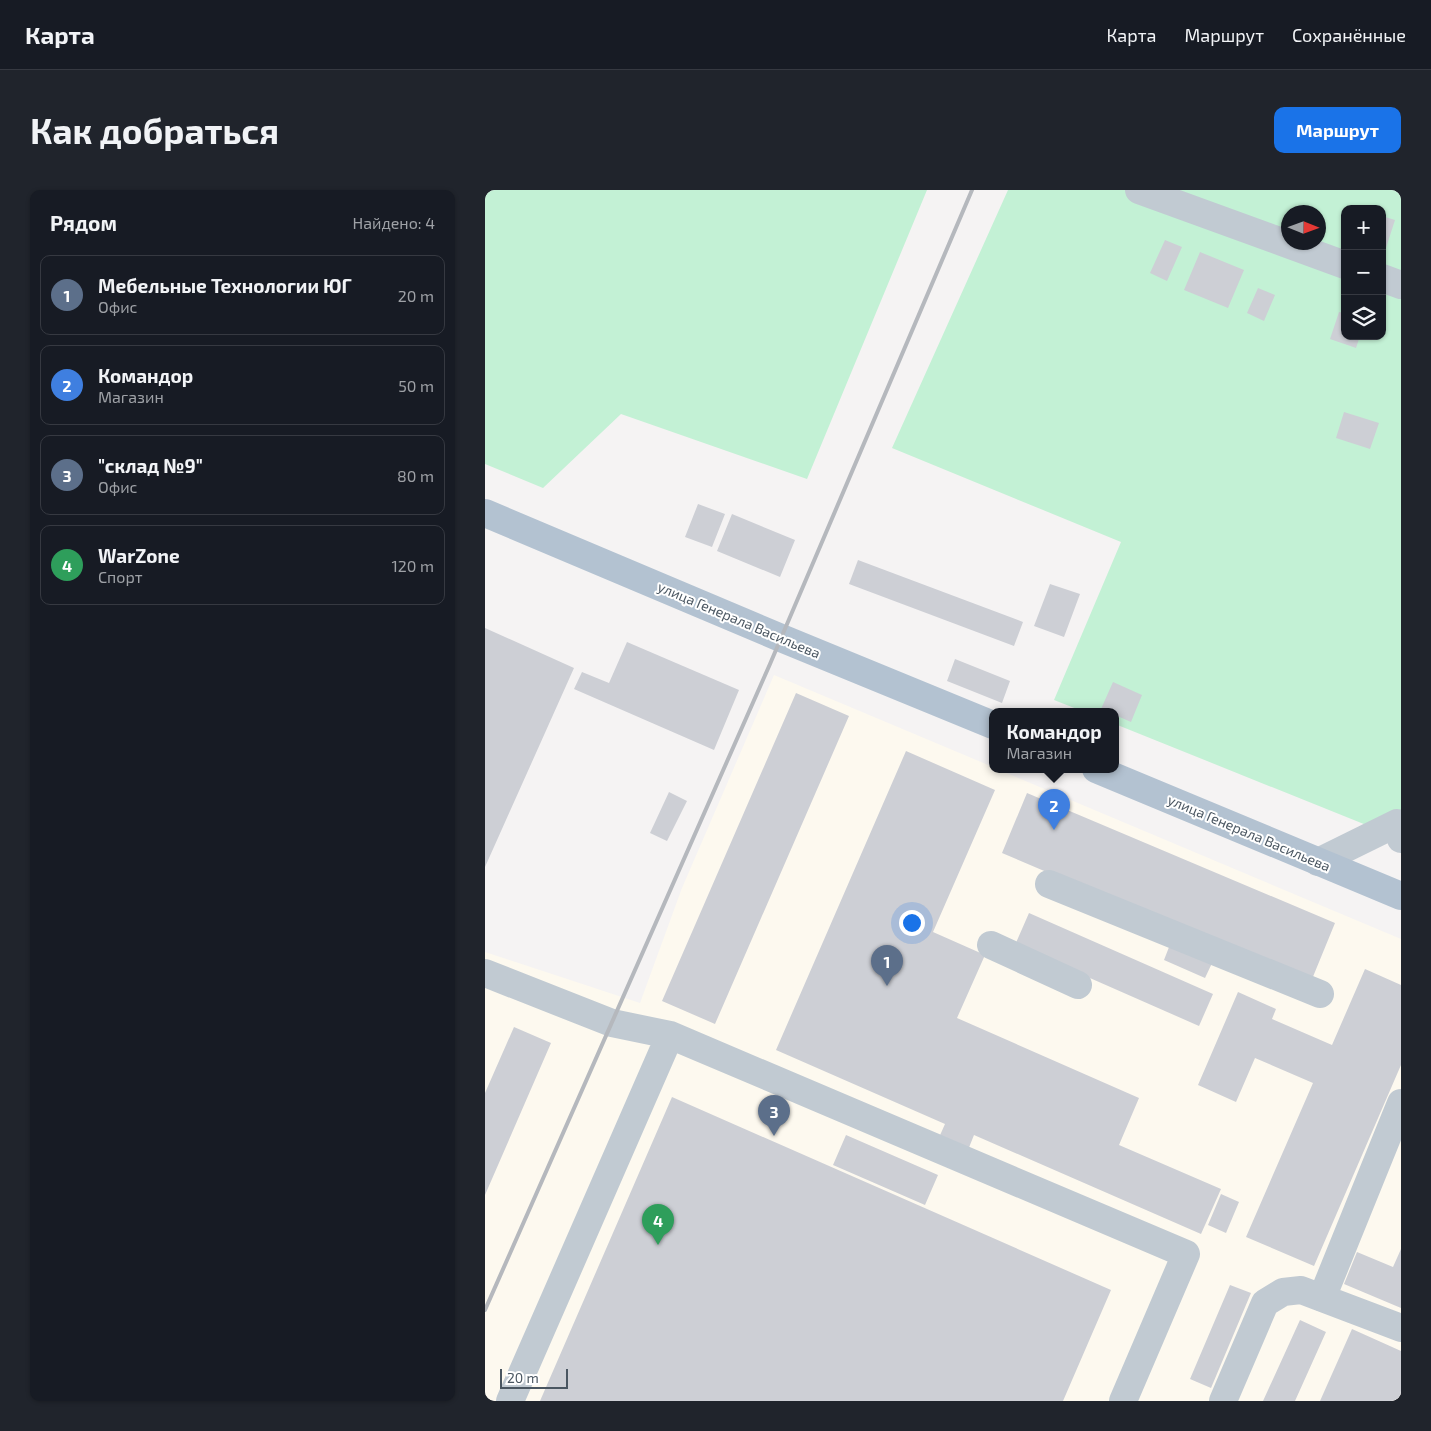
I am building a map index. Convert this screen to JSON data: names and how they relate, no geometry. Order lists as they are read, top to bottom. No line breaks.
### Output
{"streets":{"main road":["улица Генерала Васильева"]},"scale_bar":"20 m","north":"right","page":{"header":"Карта","nav":["Карта","Маршрут","Сохранённые"],"buttons":"Маршрут","title":"Как добраться","heading":["Рядом","Найдено: 4"],"map_buttons":["+","−"],"list":[{"mark":"1","name":"Мебельные Технологии ЮГ","note":"Офис","value":"20 m"},{"mark":"2","name":"Командор","note":"Магазин","value":"50 m"},{"mark":"3","name":"\"склад №9\"","note":"Офис","value":"80 m"},{"mark":"4","name":"WarZone","note":"Спорт","value":"120 m"}],"popup":["Командор","Магазин"],"pins":["2","1","3","4"],"scale":"20 m"}}
